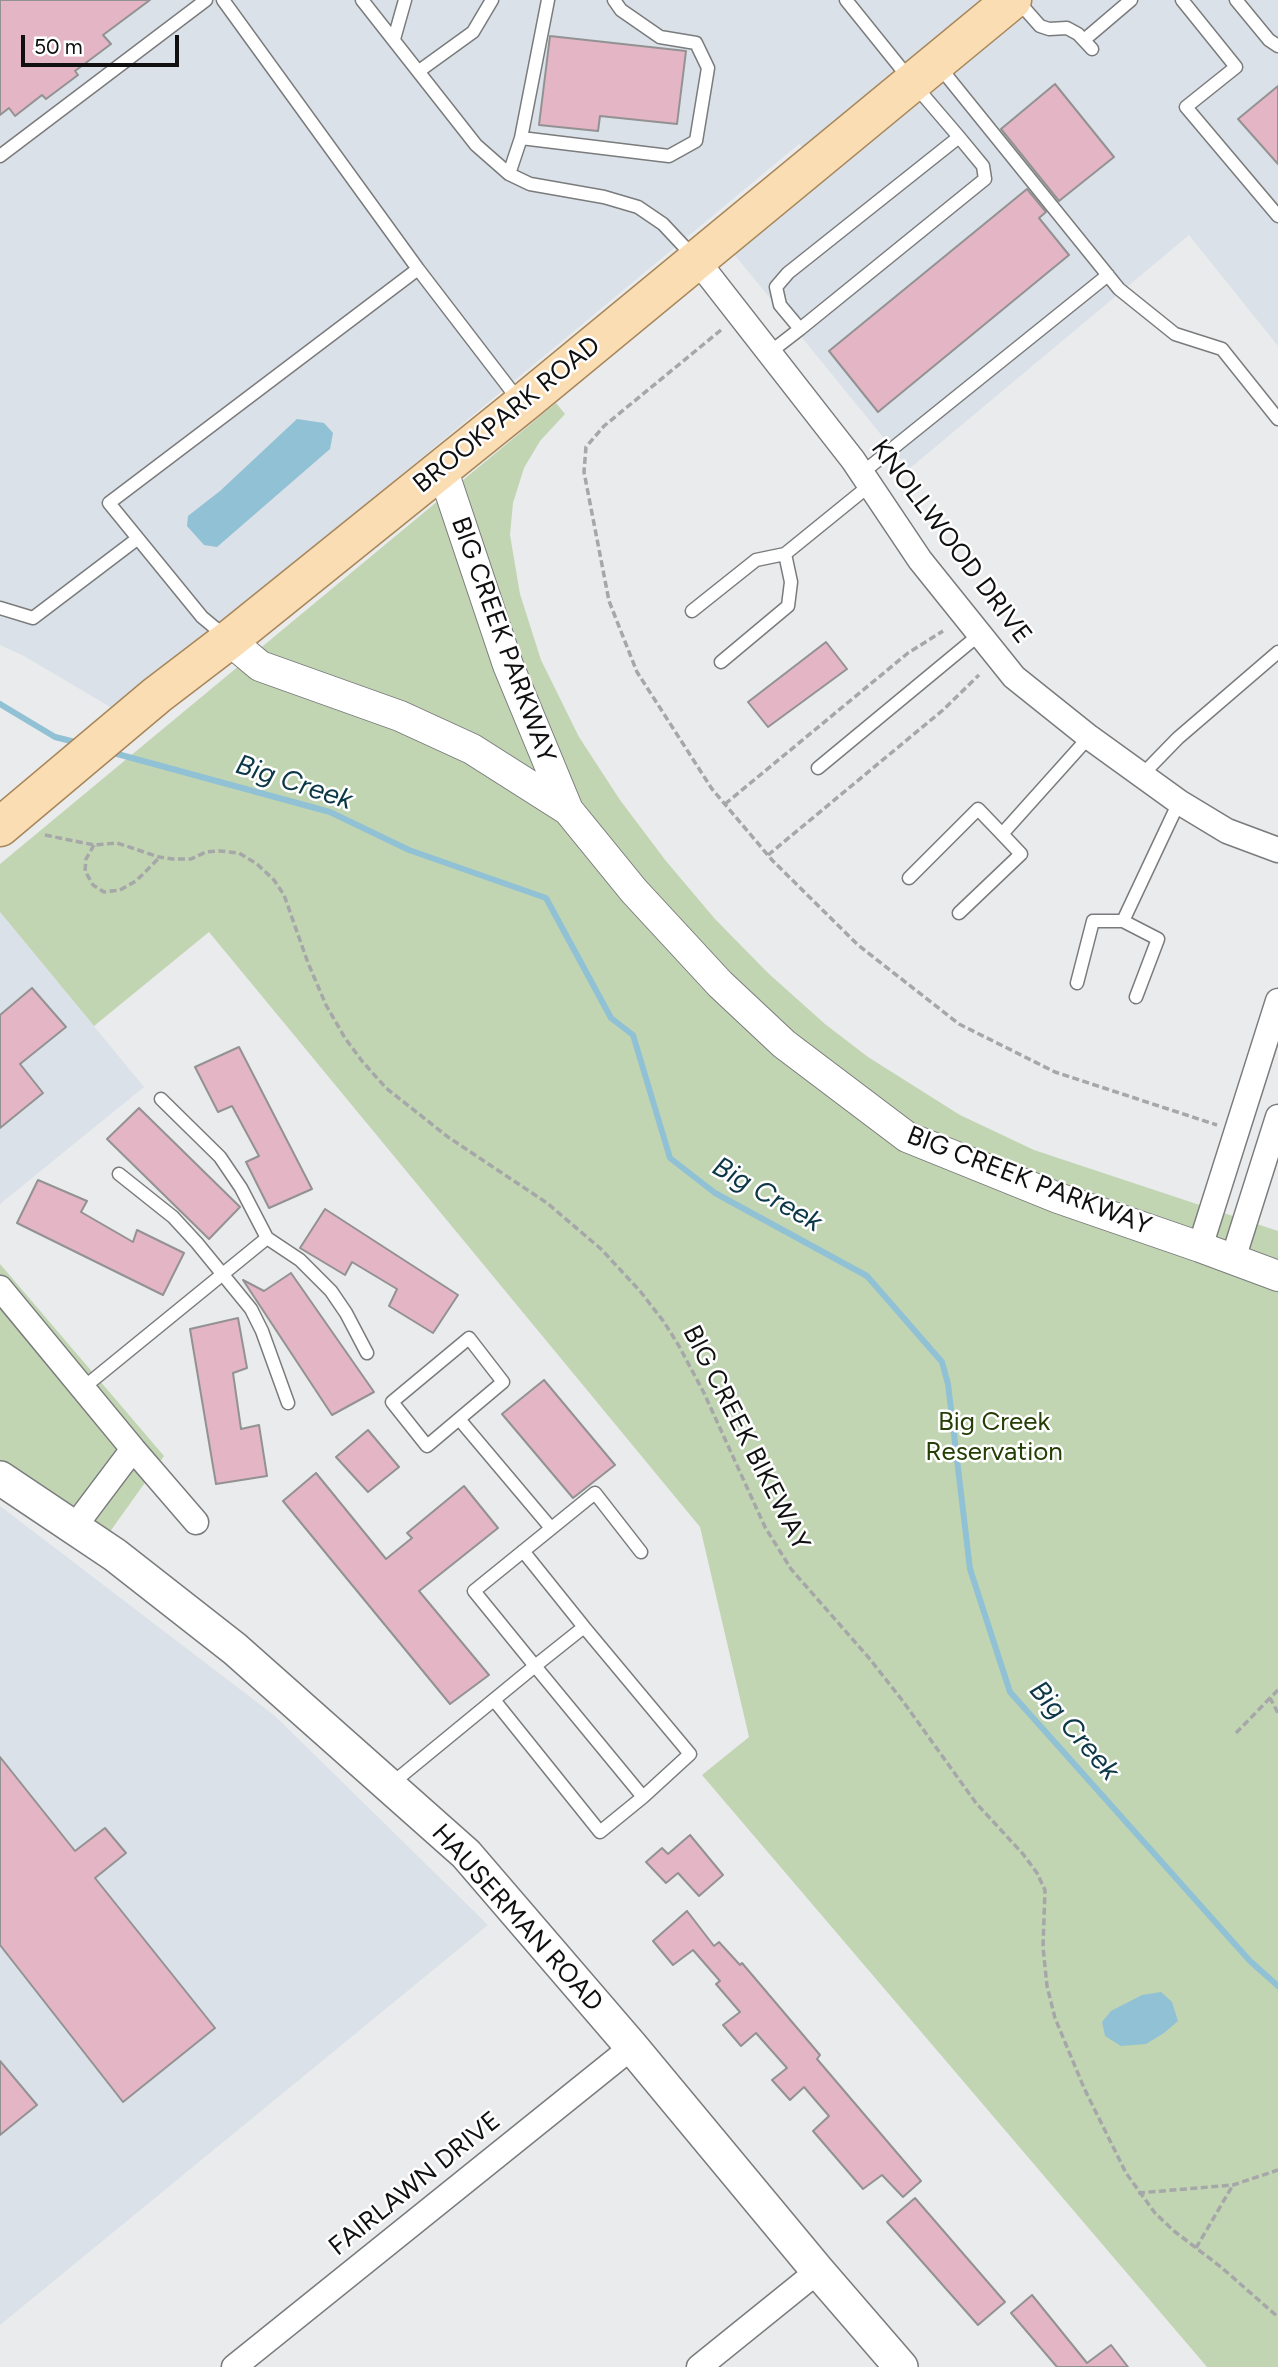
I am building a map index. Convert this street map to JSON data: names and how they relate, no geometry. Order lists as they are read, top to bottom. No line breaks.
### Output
{"streets":{"main road":["BROOKPARK ROAD","HAUSERMAN ROAD"],"street":["KNOLLWOOD DRIVE","BIG CREEK PARKWAY","FAIRLAWN DRIVE"],"path":["BIG CREEK BIKEWAY"]},"crossings":[["BROOKPARK ROAD","KNOLLWOOD DRIVE"],["BROOKPARK ROAD","BIG CREEK PARKWAY"],["BROOKPARK ROAD","BIG CREEK BIKEWAY"],["HAUSERMAN ROAD","FAIRLAWN DRIVE"]],"water":["Big Creek"],"parks":["Big Creek Reservation"],"scale_bar":"50 m"}
